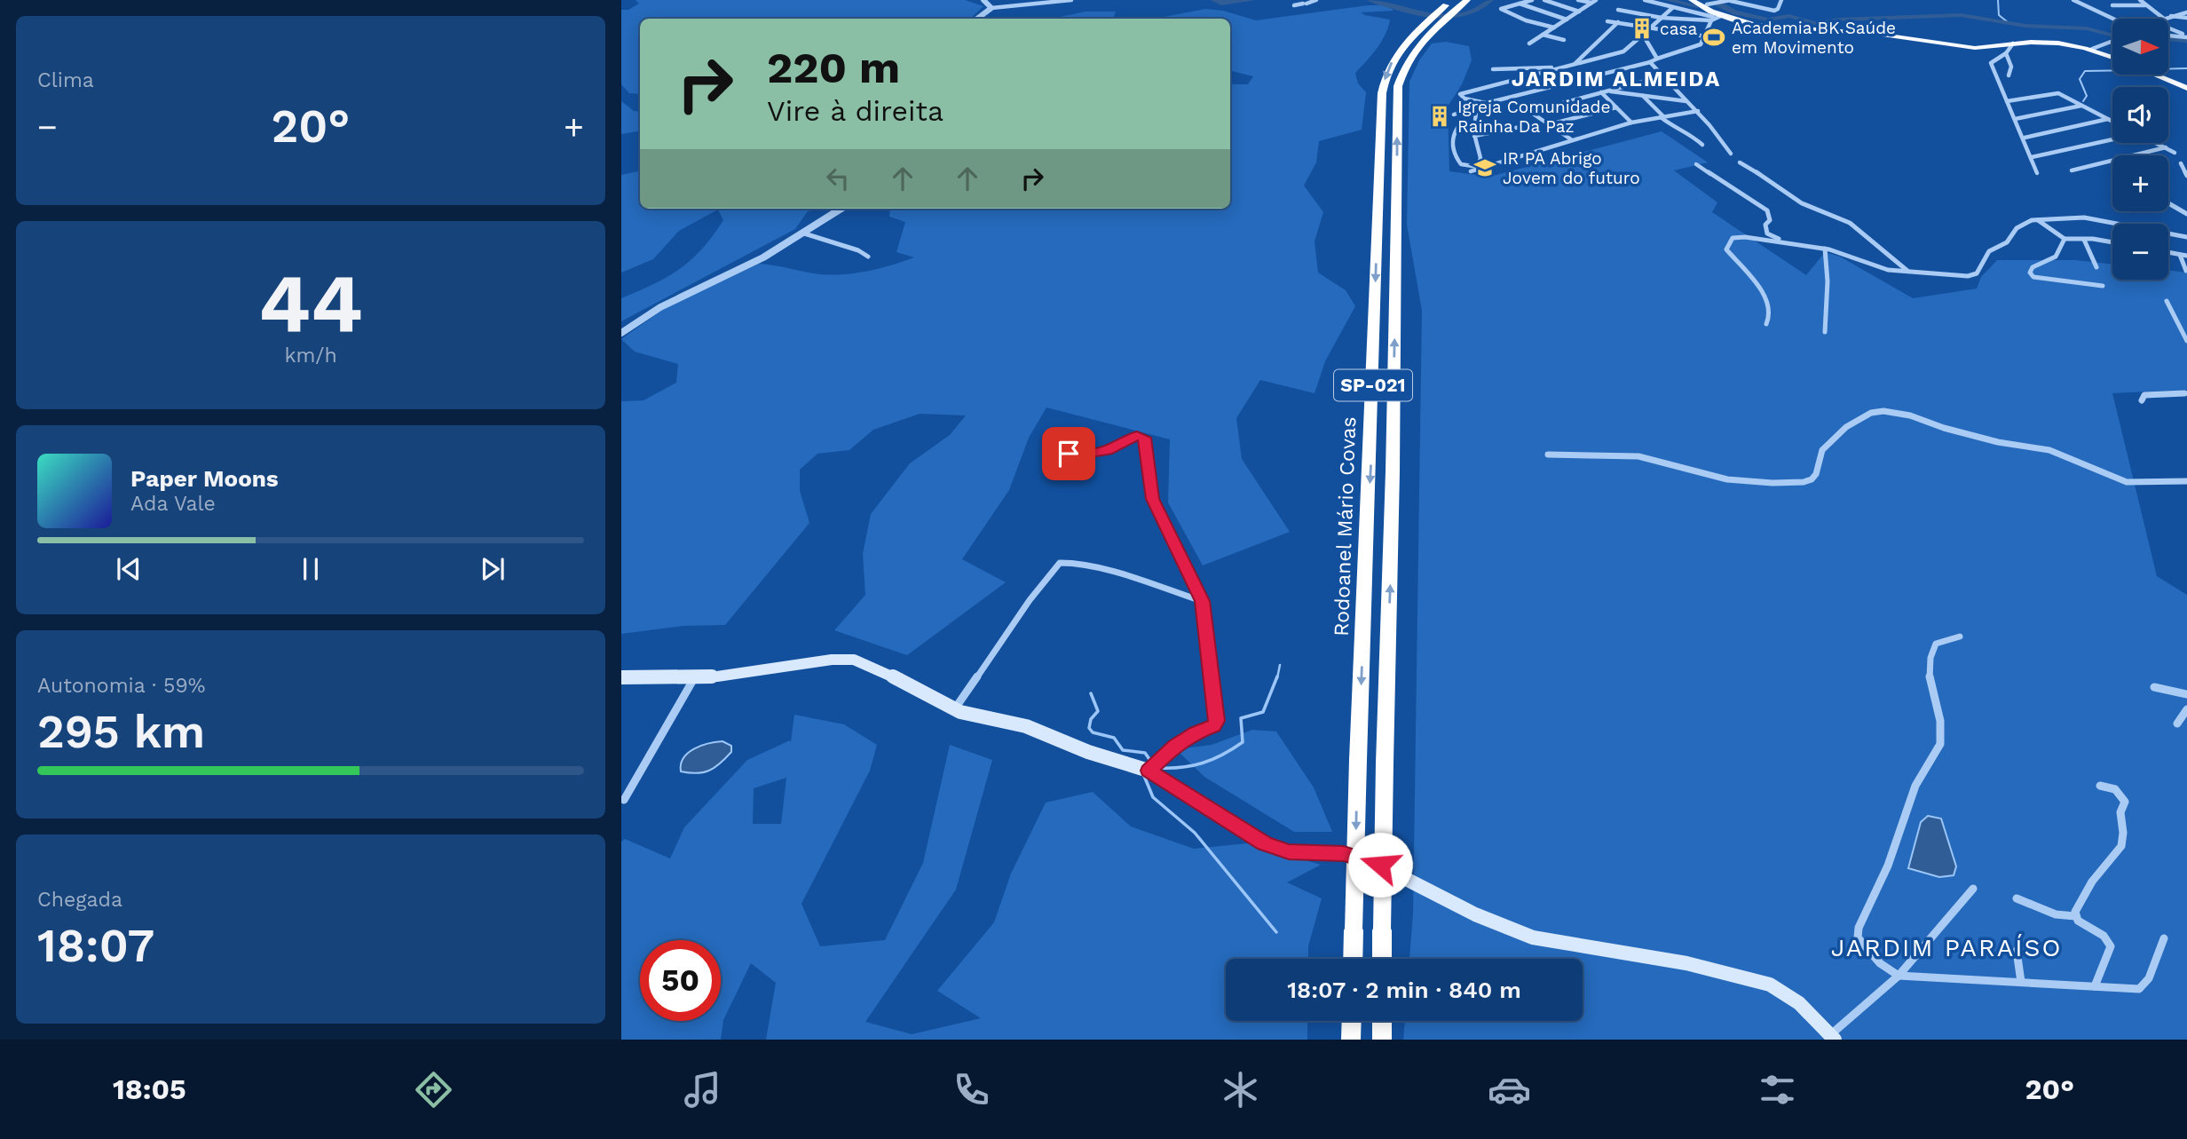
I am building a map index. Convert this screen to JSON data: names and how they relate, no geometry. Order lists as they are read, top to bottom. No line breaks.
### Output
{"streets":{"highway":["SP-021","Rodoanel Mário Covas"]},"districts":["JARDIM ALMEIDA","JARDIM PARAÍSO"],"places":{"building":["casa","Igreja Comunidade Rainha Da Paz"],"sports":["Academia BK Saúde em Movimento"],"school or university":["IR PA Abrigo Jovem do futuro"]},"north":"right","page":{"tile":["Clima",["44","km/h"],["Autonomia · 59%","295 km"],["Chegada","18:07"]],"map_buttons":["+","−"],"turn":["220 m","Vire à direita"],"heat":["−","20°","+"],"song":["Paper Moons","Ada Vale"],"limit":"50","trip":"18:07 · 2 min · 840 m","tabs":["18:05","20°"]}}
